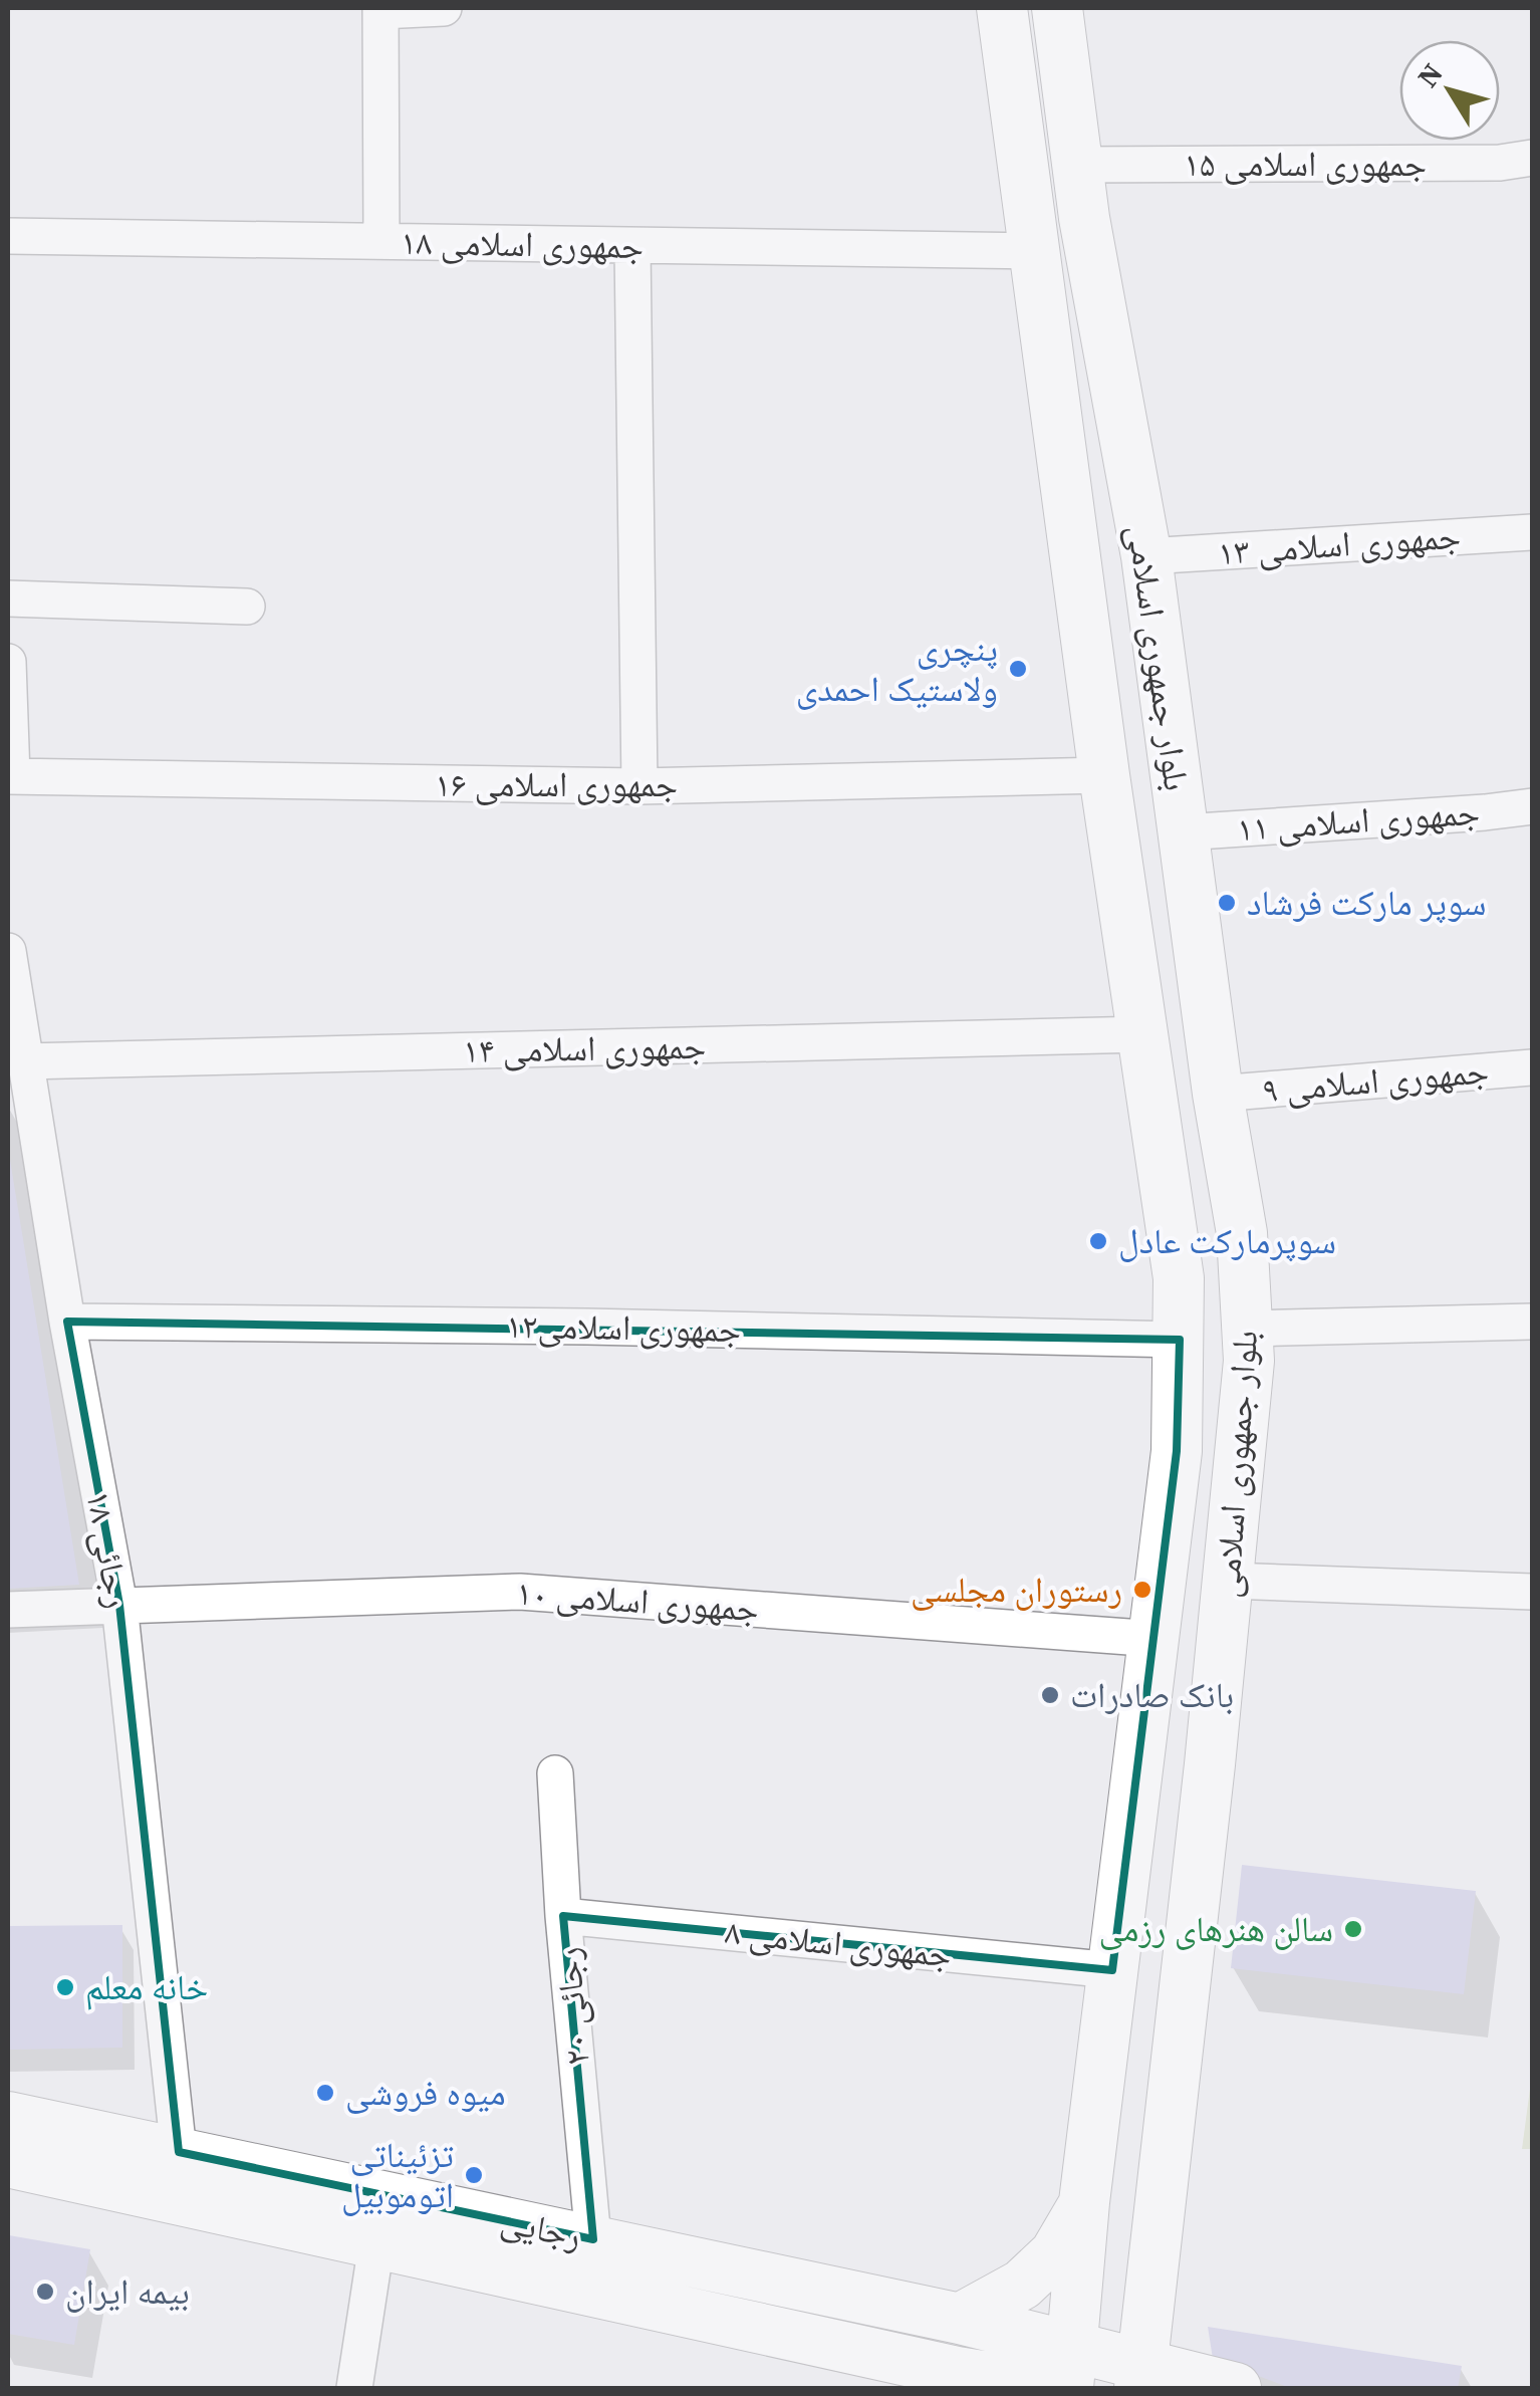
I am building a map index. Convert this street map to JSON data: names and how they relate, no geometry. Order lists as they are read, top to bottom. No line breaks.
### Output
{"streets":{"main road":["بلوار جمهوری اسلامی","رجایی"],"street":["جمهوری اسلامی ۱۵","جمهوری اسلامی ۱۸","جمهوری اسلامی ۱۳","جمهوری اسلامی ۱۶","جمهوری اسلامی ۱۱","جمهوری اسلامی ۱۴","جمهوری اسلامی ۹","جمهوری اسلامی۱۲","رجائی ۱۸","جمهوری اسلامی ۱۰","جمهوری اسلامی ۸","رجائی ۲۰"]},"crossings":[["جمهوری اسلامی ۱۵","بلوار جمهوری اسلامی"],["جمهوری اسلامی ۱۸","بلوار جمهوری اسلامی"],["جمهوری اسلامی ۱۳","بلوار جمهوری اسلامی"],["بلوار جمهوری اسلامی","جمهوری اسلامی ۱۶"],["بلوار جمهوری اسلامی","جمهوری اسلامی ۱۱"],["بلوار جمهوری اسلامی","جمهوری اسلامی ۱۴"],["بلوار جمهوری اسلامی","جمهوری اسلامی ۹"],["بلوار جمهوری اسلامی","جمهوری اسلامی۱۲"],["بلوار جمهوری اسلامی","جمهوری اسلامی ۱۰"],["بلوار جمهوری اسلامی","جمهوری اسلامی ۸"],["بلوار جمهوری اسلامی","رجایی"],["جمهوری اسلامی ۱۴","رجائی ۱۸"],["جمهوری اسلامی۱۲","رجائی ۱۸"],["رجائی ۱۸","جمهوری اسلامی ۱۰"],["رجائی ۱۸","رجایی"],["جمهوری اسلامی ۸","رجائی ۲۰"],["رجائی ۲۰","رجایی"]],"places":["پنچری ولاستیک احمدی","سوپر مارکت فرشاد","سوپرمارکت عادل","رستوران مجلسی","بانک صادرات","سالن هنرهای رزمی","خانه معلم","میوه فروشی","تزئیناتی اتوموبیل","بیمه ایران"],"north":"top left"}
